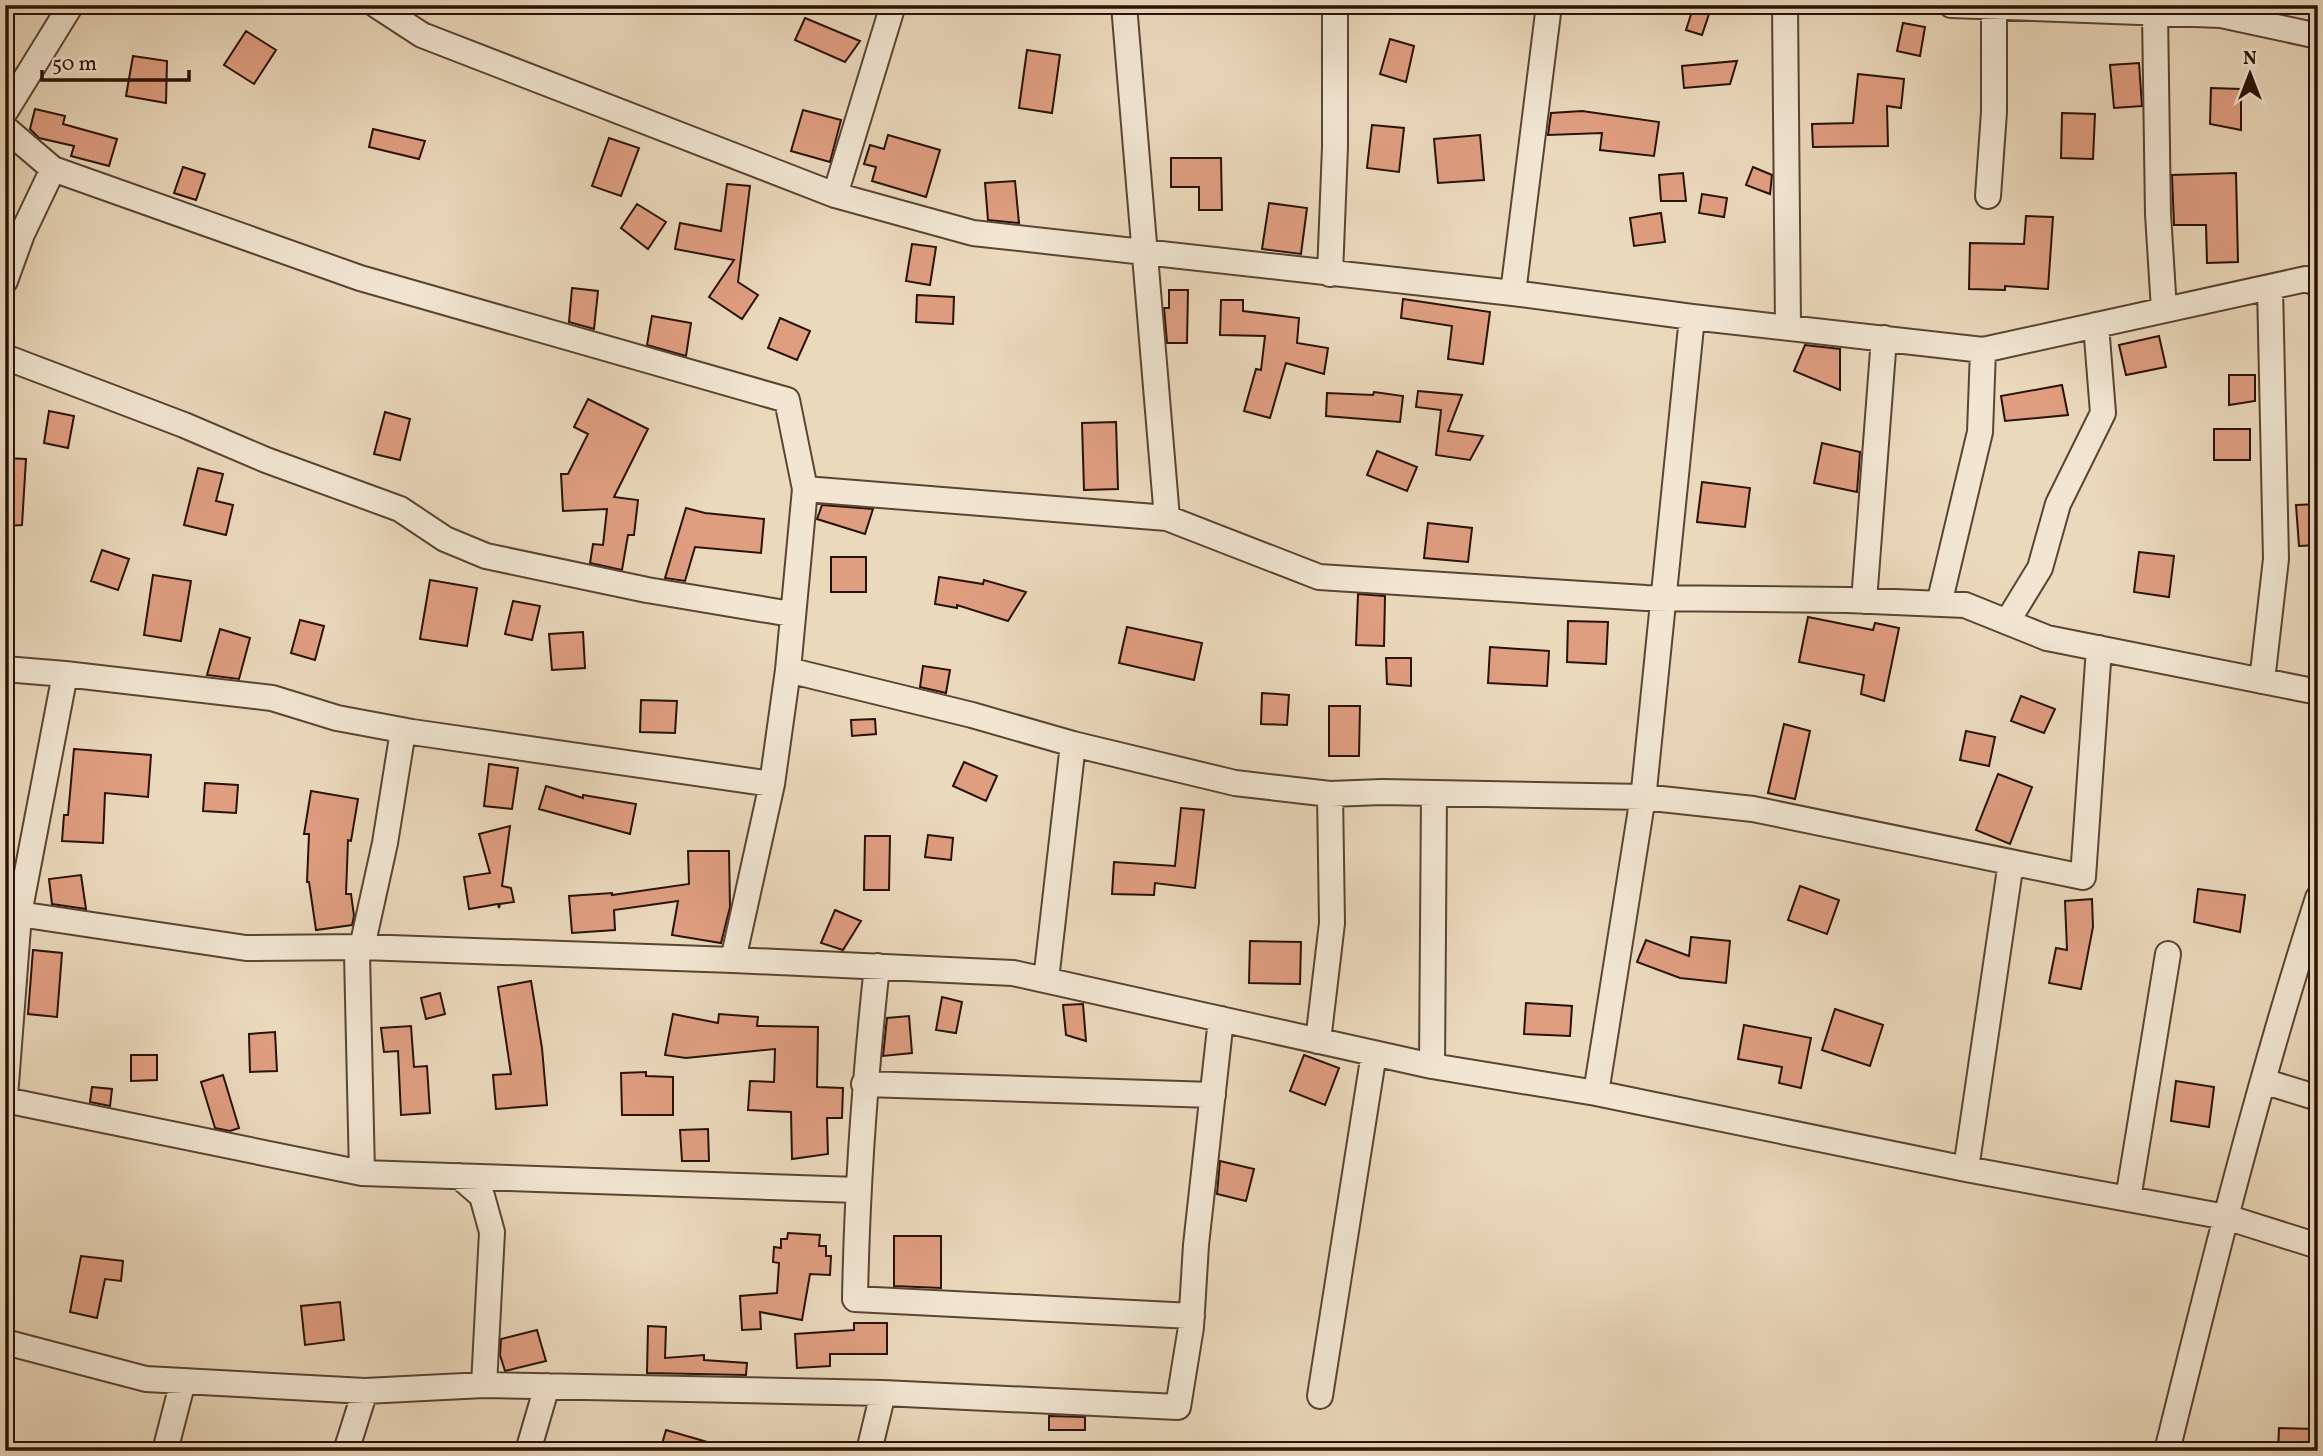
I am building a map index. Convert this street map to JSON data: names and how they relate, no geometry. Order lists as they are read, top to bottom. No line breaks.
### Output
{"scale_bar":"50 m","north":"top"}
